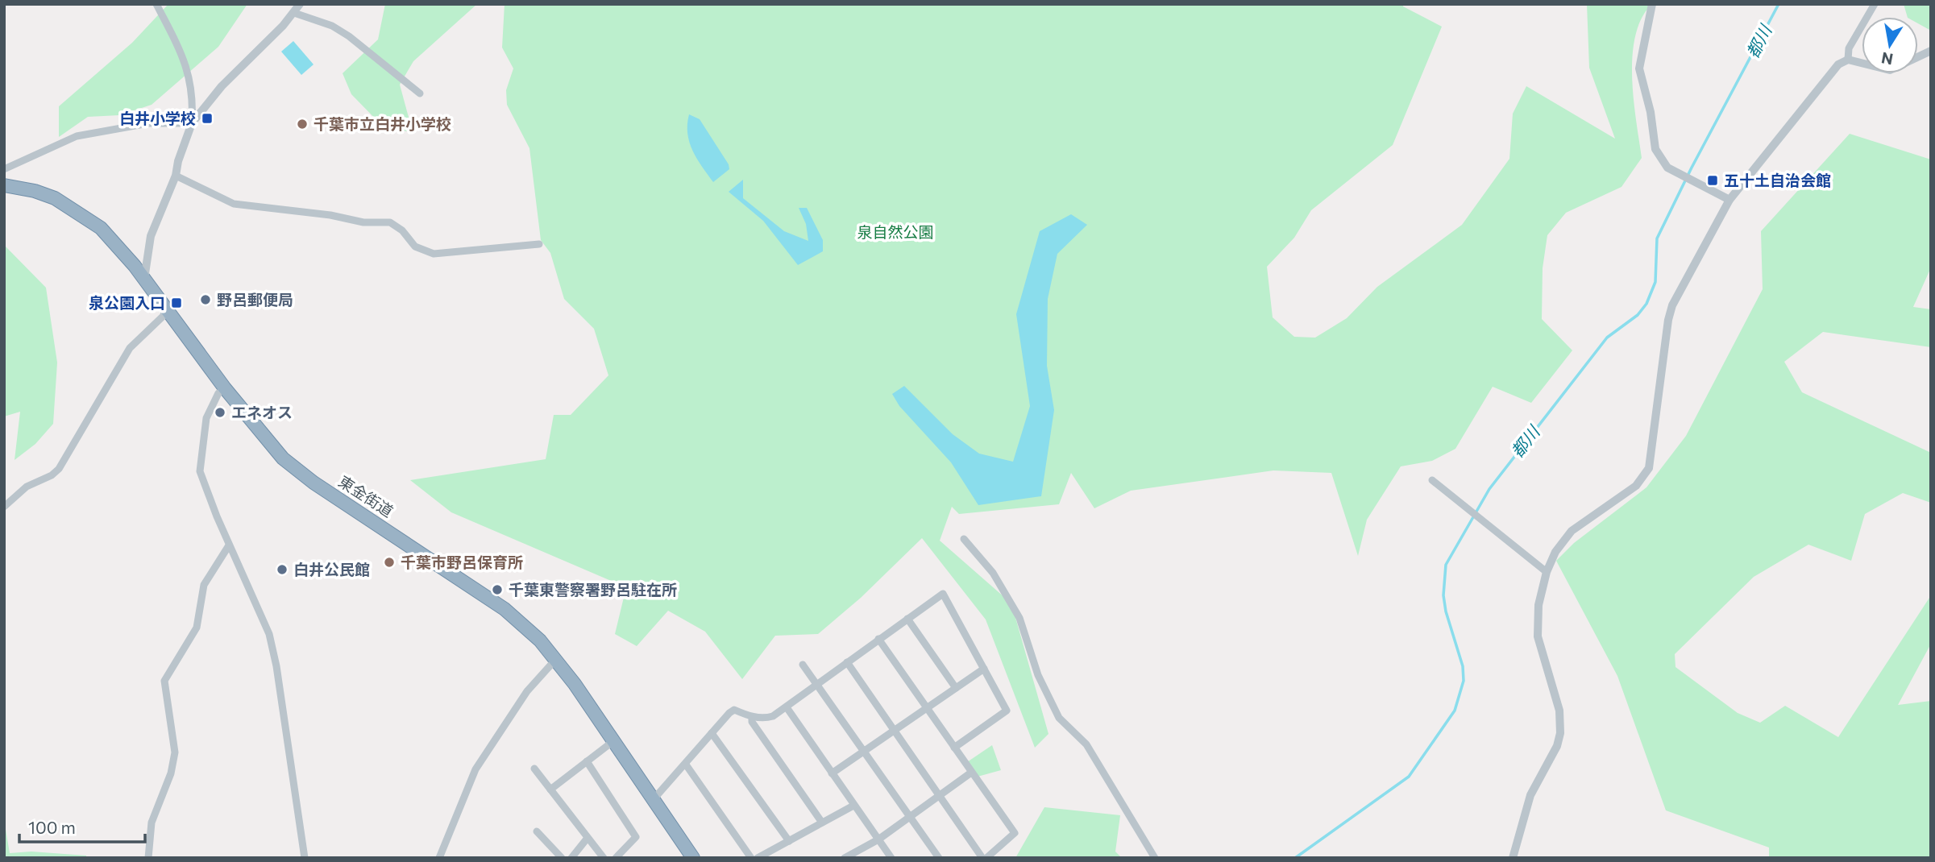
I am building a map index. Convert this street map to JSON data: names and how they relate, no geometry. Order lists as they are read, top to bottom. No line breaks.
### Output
{"streets":{"highway":["東金街道"]},"water":["都川"],"parks":["泉自然公園"],"places":{"transit":["白井小学校","五十土自治会館","泉公園入口"],"other":["千葉市立白井小学校","野呂郵便局","エネオス","千葉市野呂保育所","白井公民館","千葉東警察署野呂駐在所"]},"scale_bar":"100 m","north":"bottom"}
